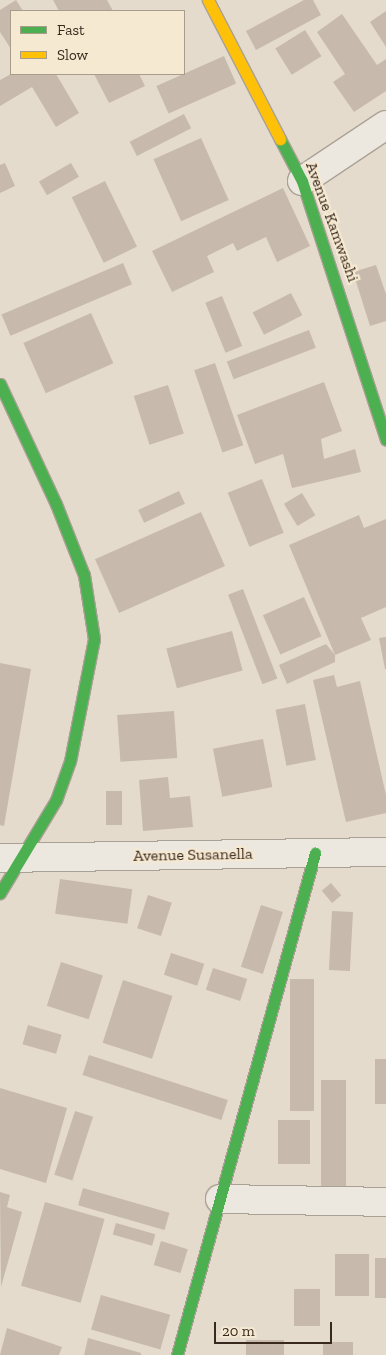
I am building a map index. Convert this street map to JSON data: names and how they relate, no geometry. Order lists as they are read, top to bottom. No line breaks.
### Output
{"streets":{"street":["Avenue Kamwashi","Avenue Susanella"]},"legend":["Fast","Slow"],"scale_bar":"20 m"}
